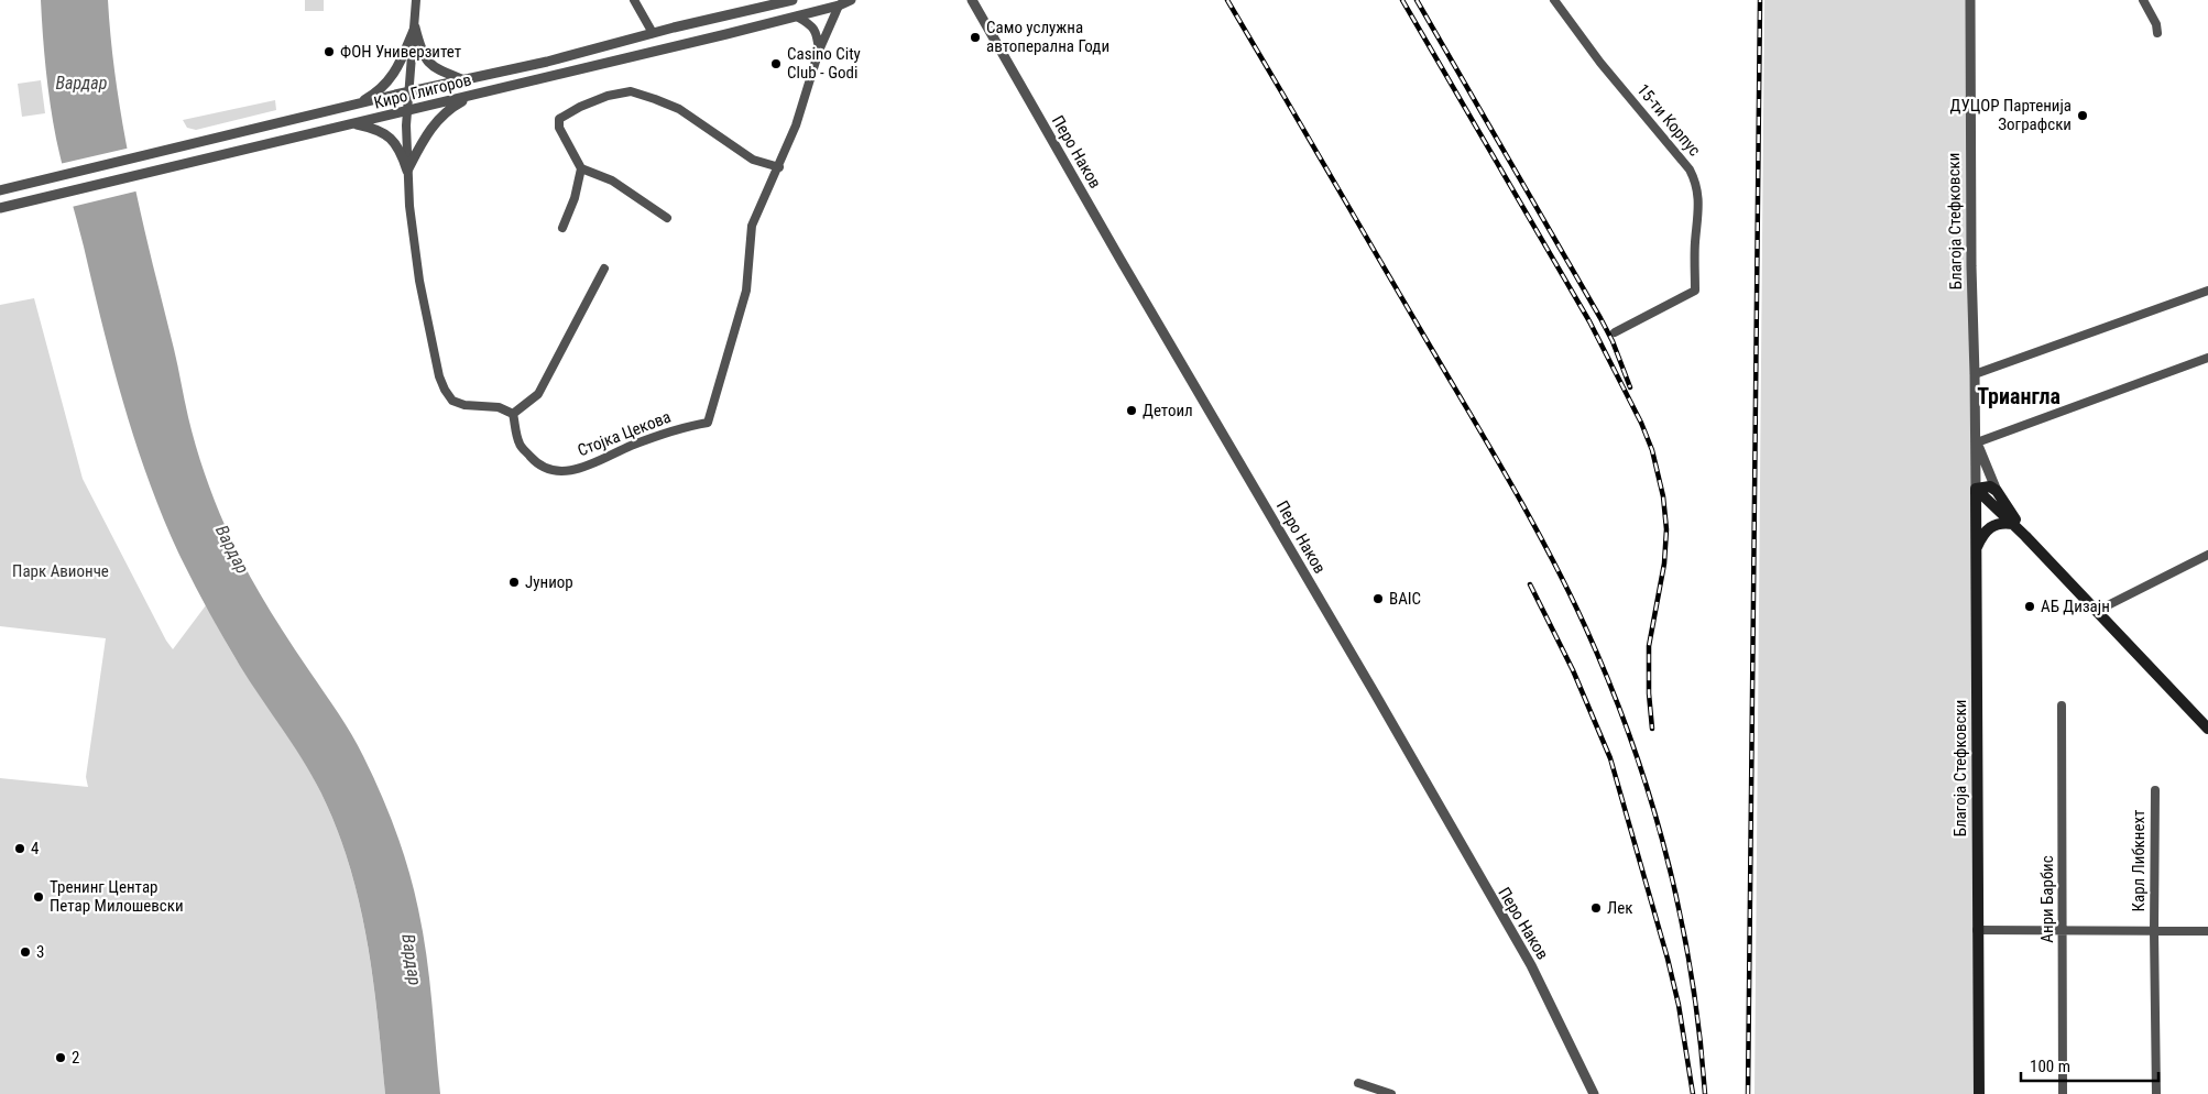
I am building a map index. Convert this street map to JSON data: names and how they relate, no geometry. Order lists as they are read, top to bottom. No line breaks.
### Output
{"streets":{"main road":["Благоја Стефковски"],"street":["Киро Глигоров","15-ти Корпус","Перо Наков","Стојка Цекова","Карл Либкнехт","Анри Барбис"]},"crossings":[["Киро Глигоров","Стојка Цекова"],["Благоја Стефковски","Карл Либкнехт"],["Карл Либкнехт","Анри Барбис"]],"districts":["Триангла"],"water":["Вардар"],"parks":["Парк Авионче"],"places":["Само услужна автоперална Годи","ФОН Универзитет","Casino City Club - Godi","ДУЦОР Партенија Зографски","Детоил","Јуниор","BAIC","АБ Дизајн","4","Тренинг Центар Петар Милошевски","Лек","3","2"],"scale_bar":"100 m"}
